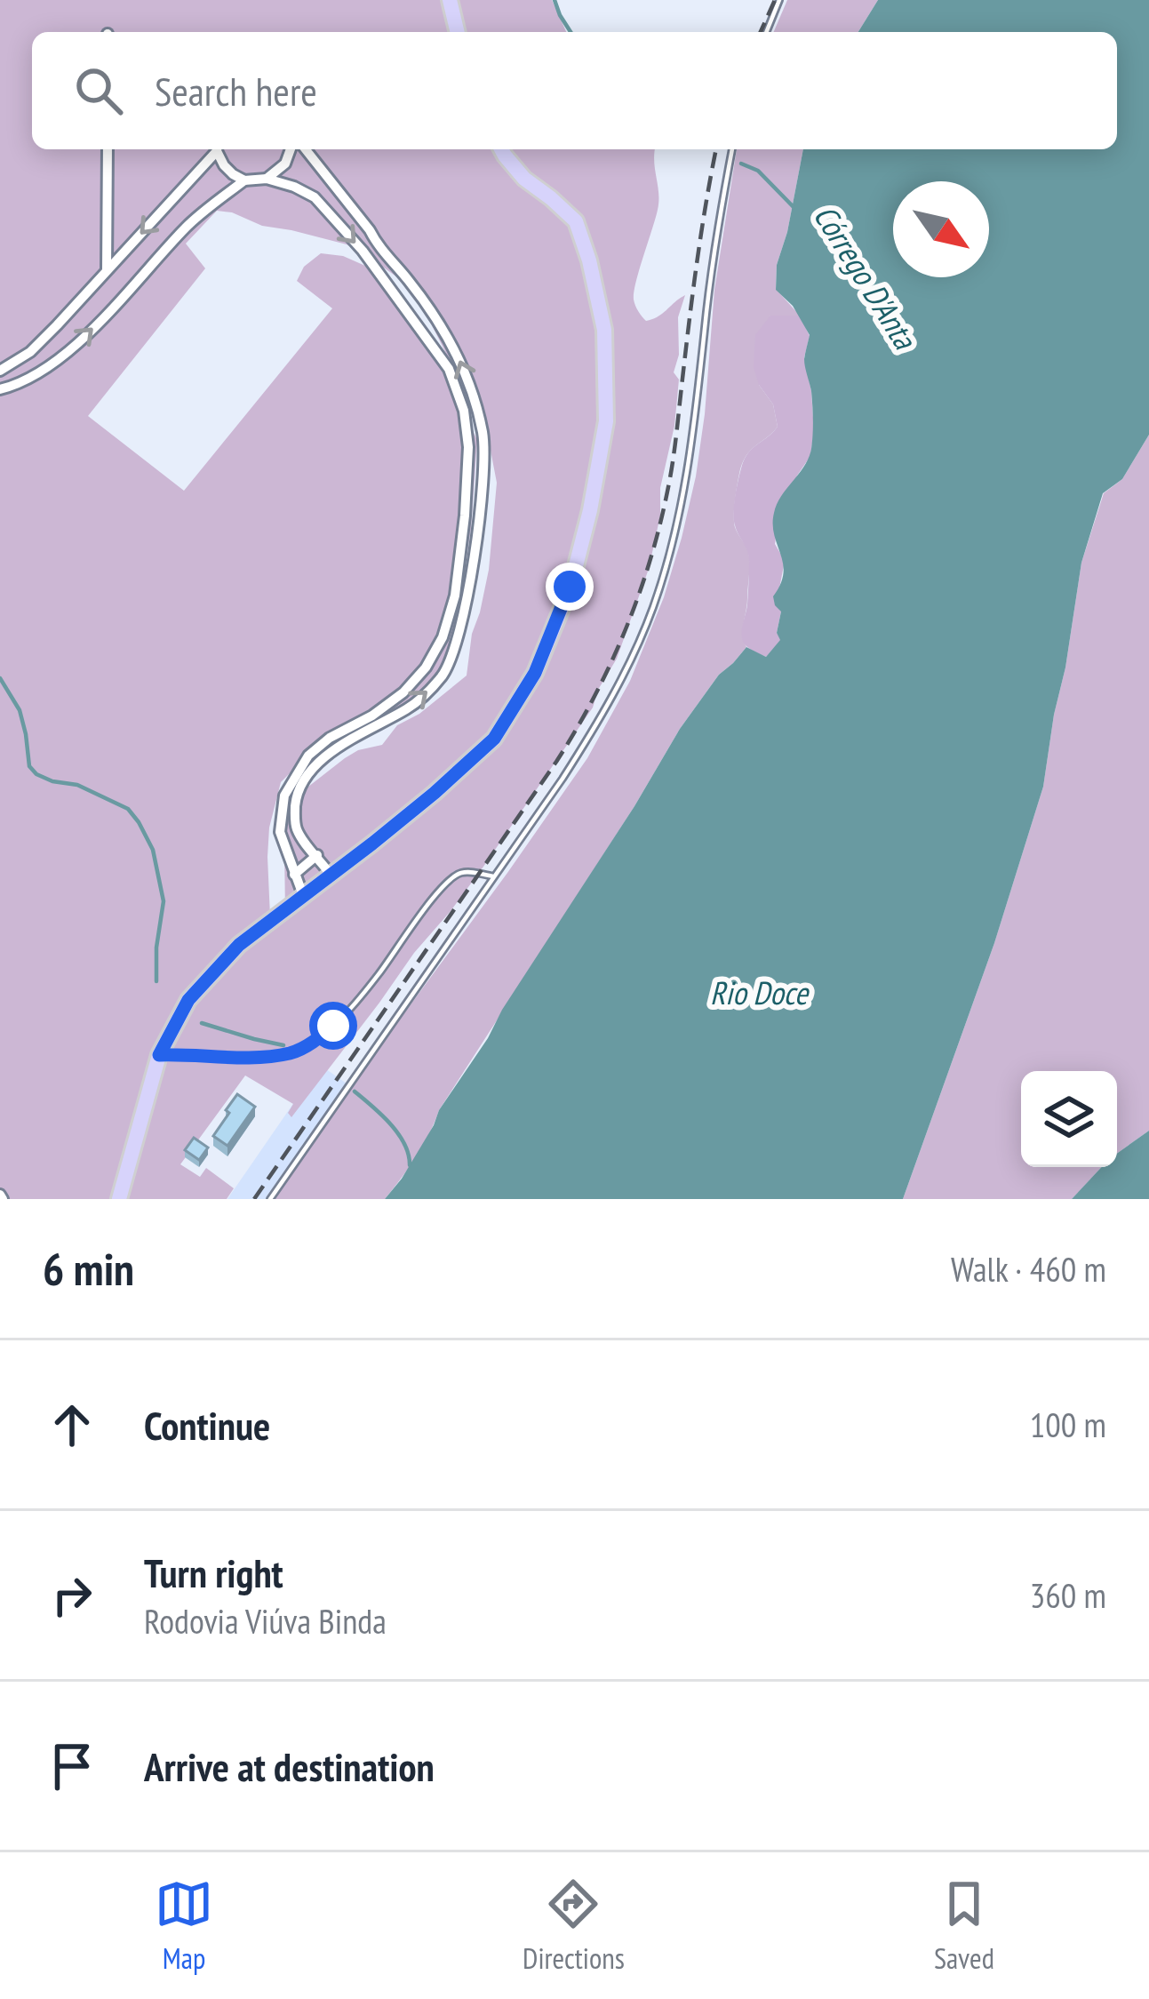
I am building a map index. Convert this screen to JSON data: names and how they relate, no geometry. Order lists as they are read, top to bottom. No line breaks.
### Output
{"water":["Córrego D'Anta","Rio Doce"],"north":"bottom right","page":{"search":"Search here","heading":["6 min","Walk · 460 m"],"list":[["Continue","100 m"],["Turn right","Rodovia Viúva Binda","360 m"],"Arrive at destination"],"nav":["Map","Directions","Saved"]}}
